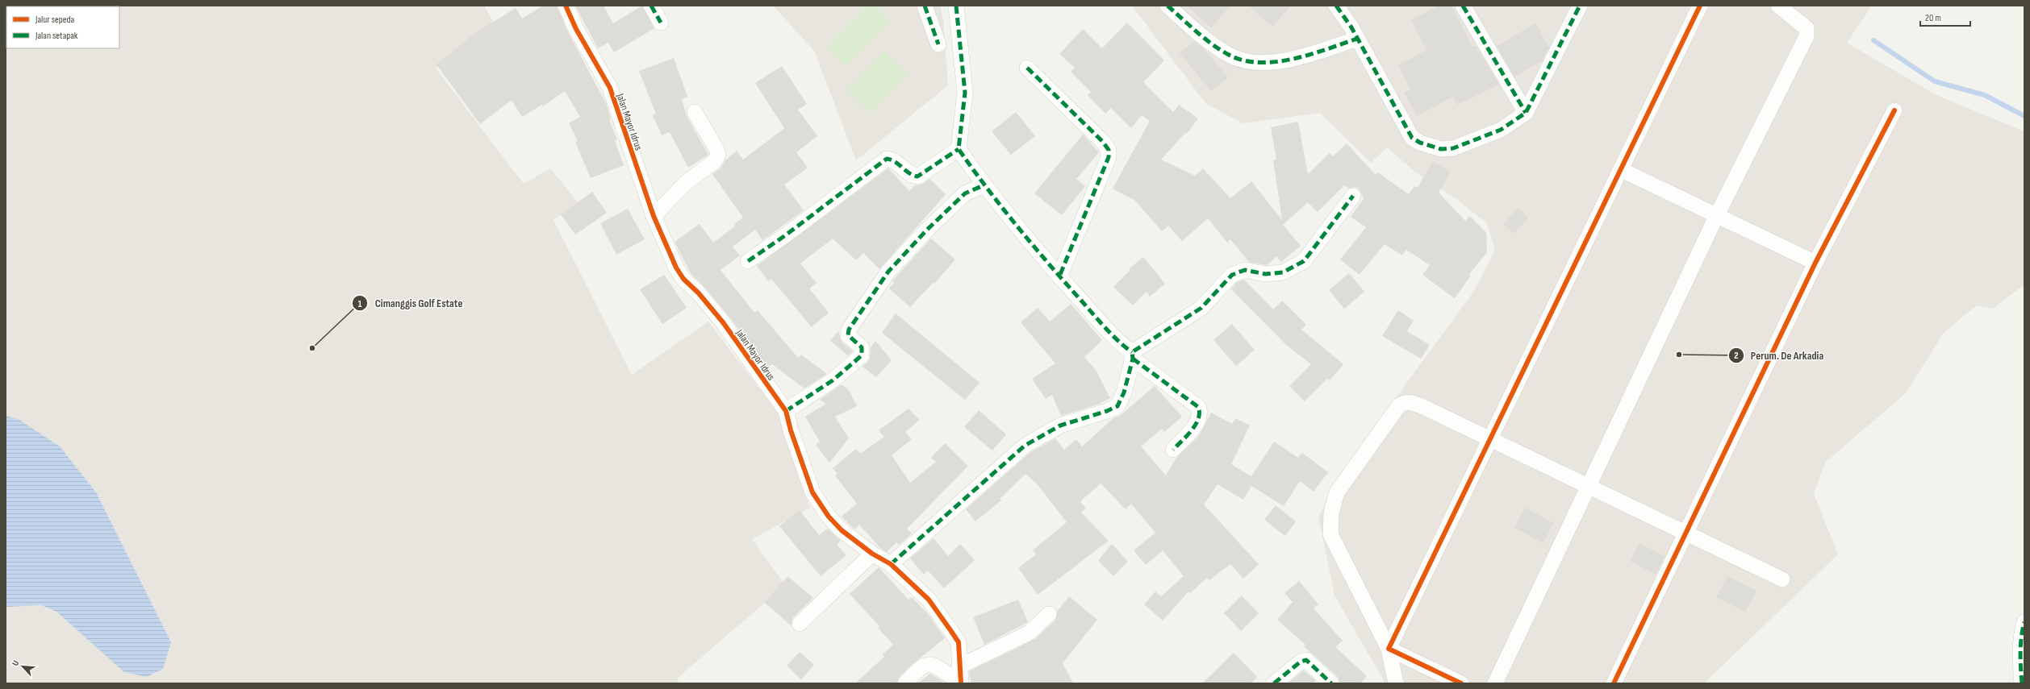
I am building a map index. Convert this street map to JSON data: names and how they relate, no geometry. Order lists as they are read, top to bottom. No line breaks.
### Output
{"streets":{"street":["Jalan Mayor Idrus"]},"places":["Cimanggis Golf Estate","Perum. De Arkadia"],"legend":["Jalur sepeda","Jalan setapak"],"scale_bar":"20 m","north":"top left"}
